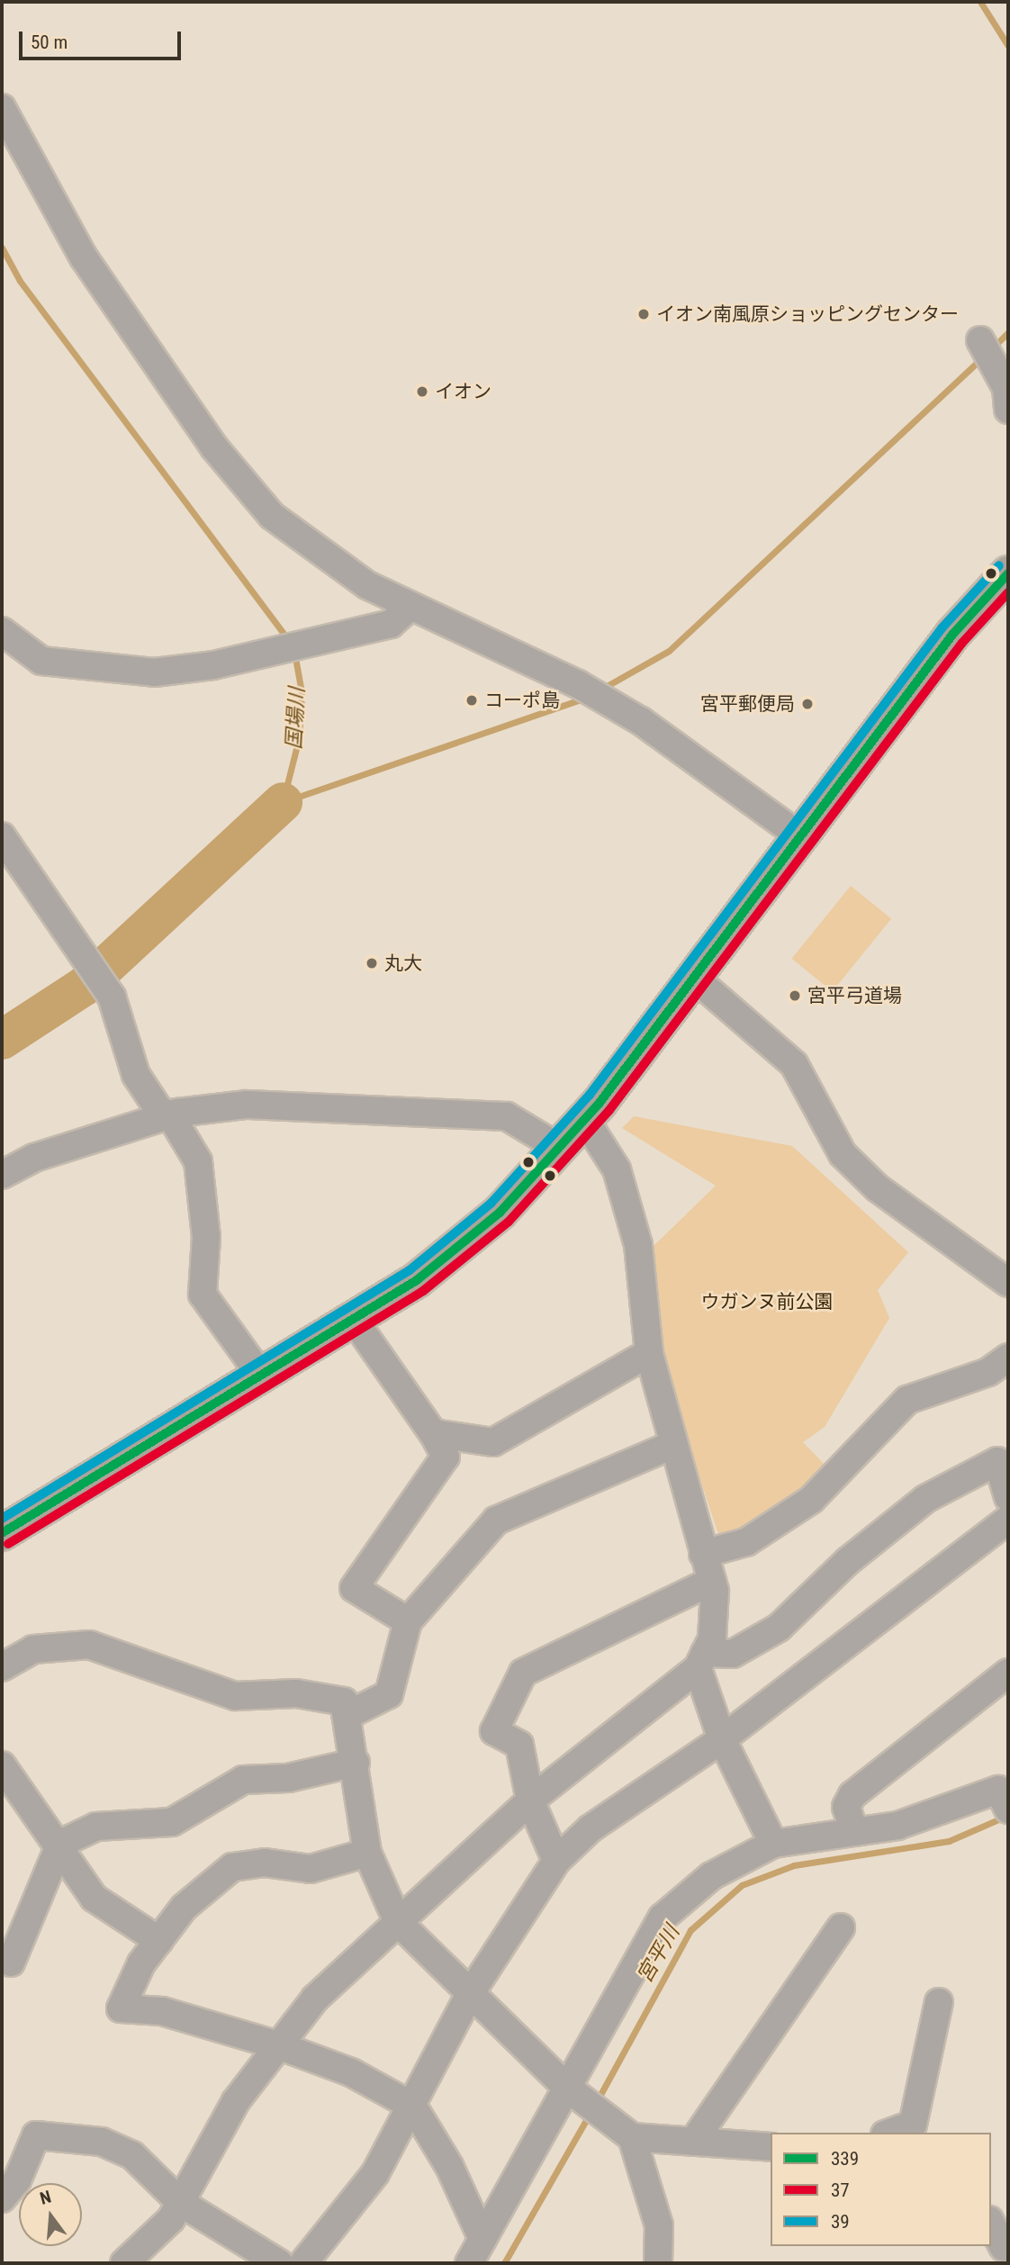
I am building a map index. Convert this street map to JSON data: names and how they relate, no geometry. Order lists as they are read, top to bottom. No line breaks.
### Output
{"water":["国場川","宮平川"],"parks":["ウガンヌ前公園"],"places":["イオン南風原ショッピングセンター","イオン","コーポ島","宮平郵便局","丸大","宮平弓道場"],"lines":["transit line 39","transit line 339","transit line 37"],"legend":["339","37","39"],"scale_bar":"50 m","north":"top"}
